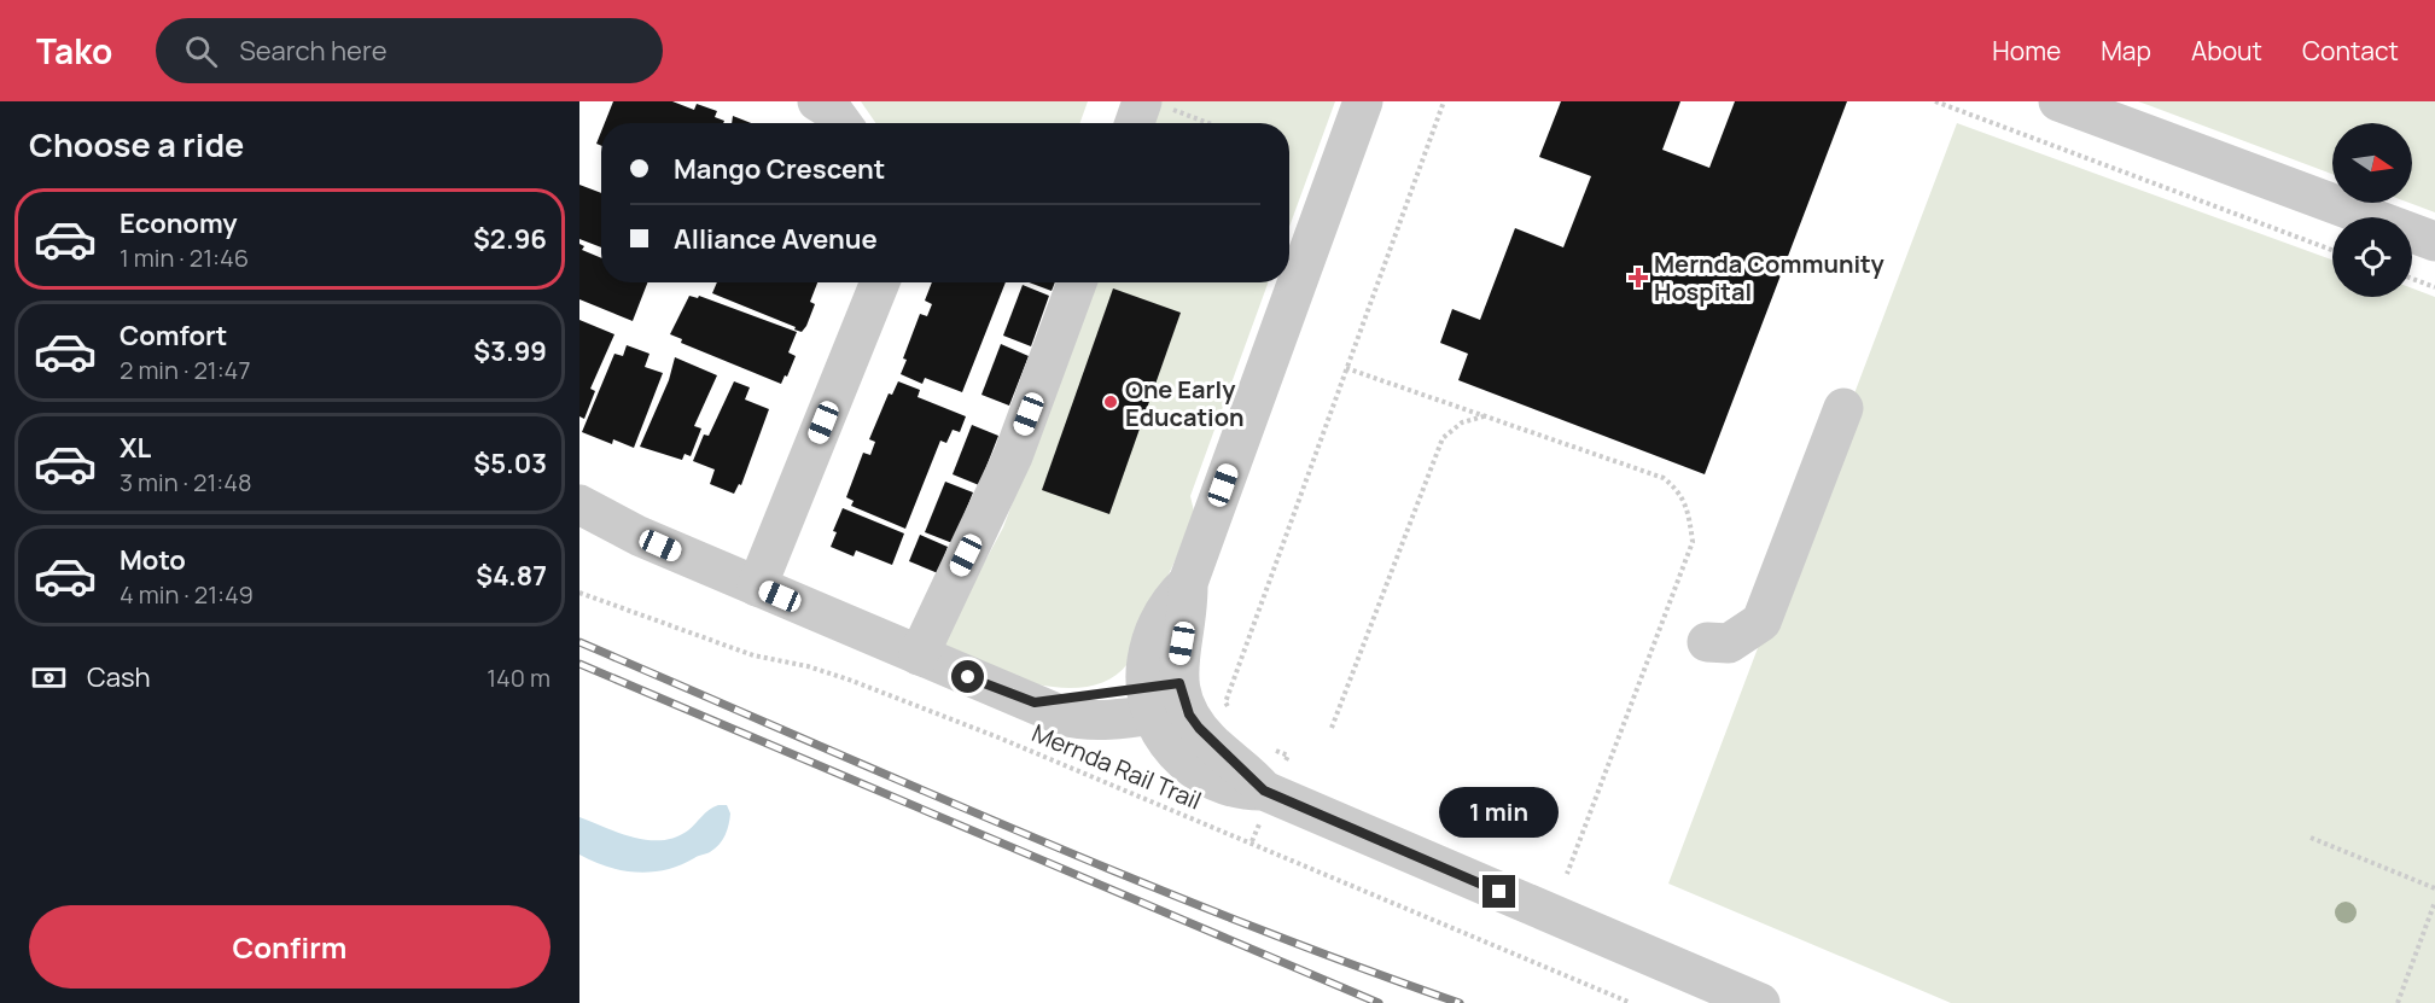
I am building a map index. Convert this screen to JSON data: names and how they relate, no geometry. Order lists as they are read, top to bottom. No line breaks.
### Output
{"streets":{"path":["Mernda Rail Trail"]},"places":{"health":["Mernda Community Hospital"],"other":["One Early Education"]},"north":"right","page":{"header":"Tako","search":"Search here","nav":["Home","Map","About","Contact"],"heading":"Choose a ride","banner":["Mango Crescent","Alliance Avenue"],"list":[{"name":"Economy","note":"1 min · 21:46","value":"$2.96"},{"name":"Comfort","note":"2 min · 21:47","value":"$3.99"},{"name":"XL","note":"3 min · 21:48","value":"$5.03"},{"name":"Moto","note":"4 min · 21:49","value":"$4.87"}],"pay":["Cash","140 m"],"bubble":"1 min","buttons":"Confirm"}}
